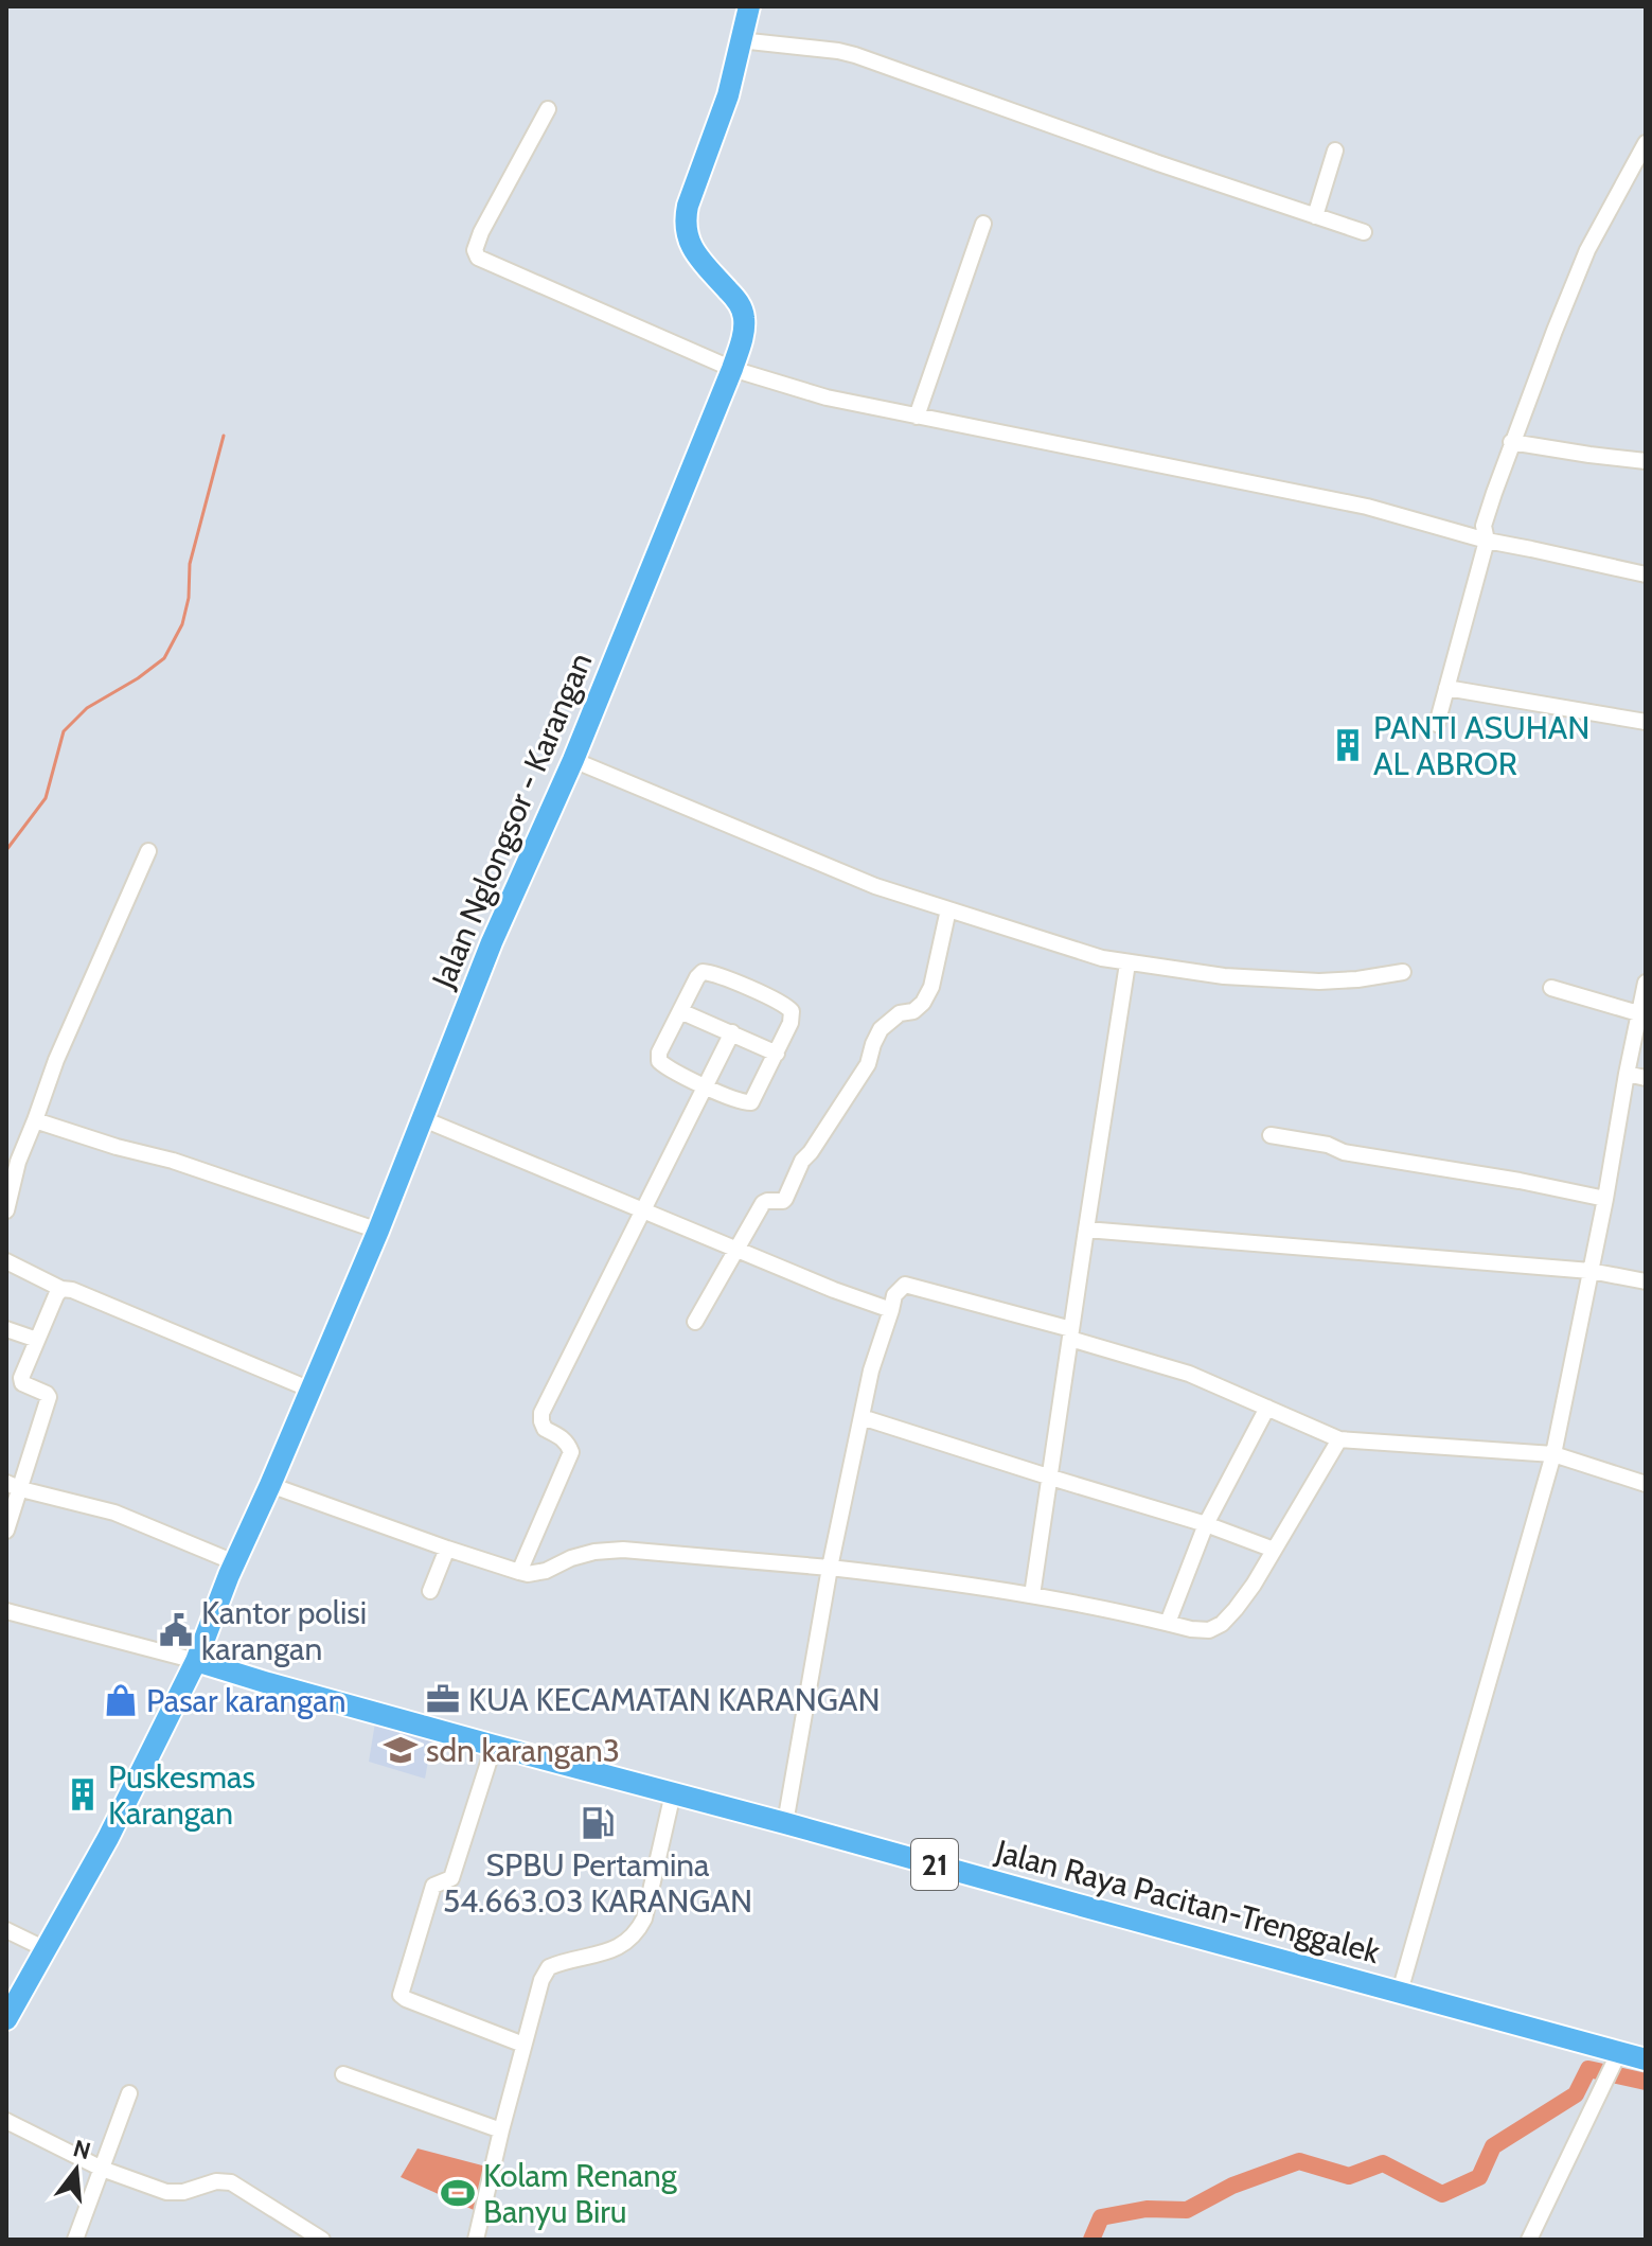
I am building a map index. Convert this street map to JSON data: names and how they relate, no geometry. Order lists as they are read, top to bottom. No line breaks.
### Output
{"streets":{"highway":["Jalan Nglongsor - Karangan","21","Jalan Raya Pacitan-Trenggalek"]},"crossings":[["Jalan Nglongsor - Karangan","Jalan Raya Pacitan-Trenggalek"]],"places":{"building":["PANTI ASUHAN AL ABROR","Puskesmas Karangan"],"public building":["Kantor polisi karangan"],"office":["KUA KECAMATAN KARANGAN"],"shop":["Pasar karangan"],"school or university":["sdn karangan3"],"fuel station":["SPBU Pertamina 54.663.03 KARANGAN"],"sports":["Kolam Renang Banyu Biru"]},"north":"top"}
